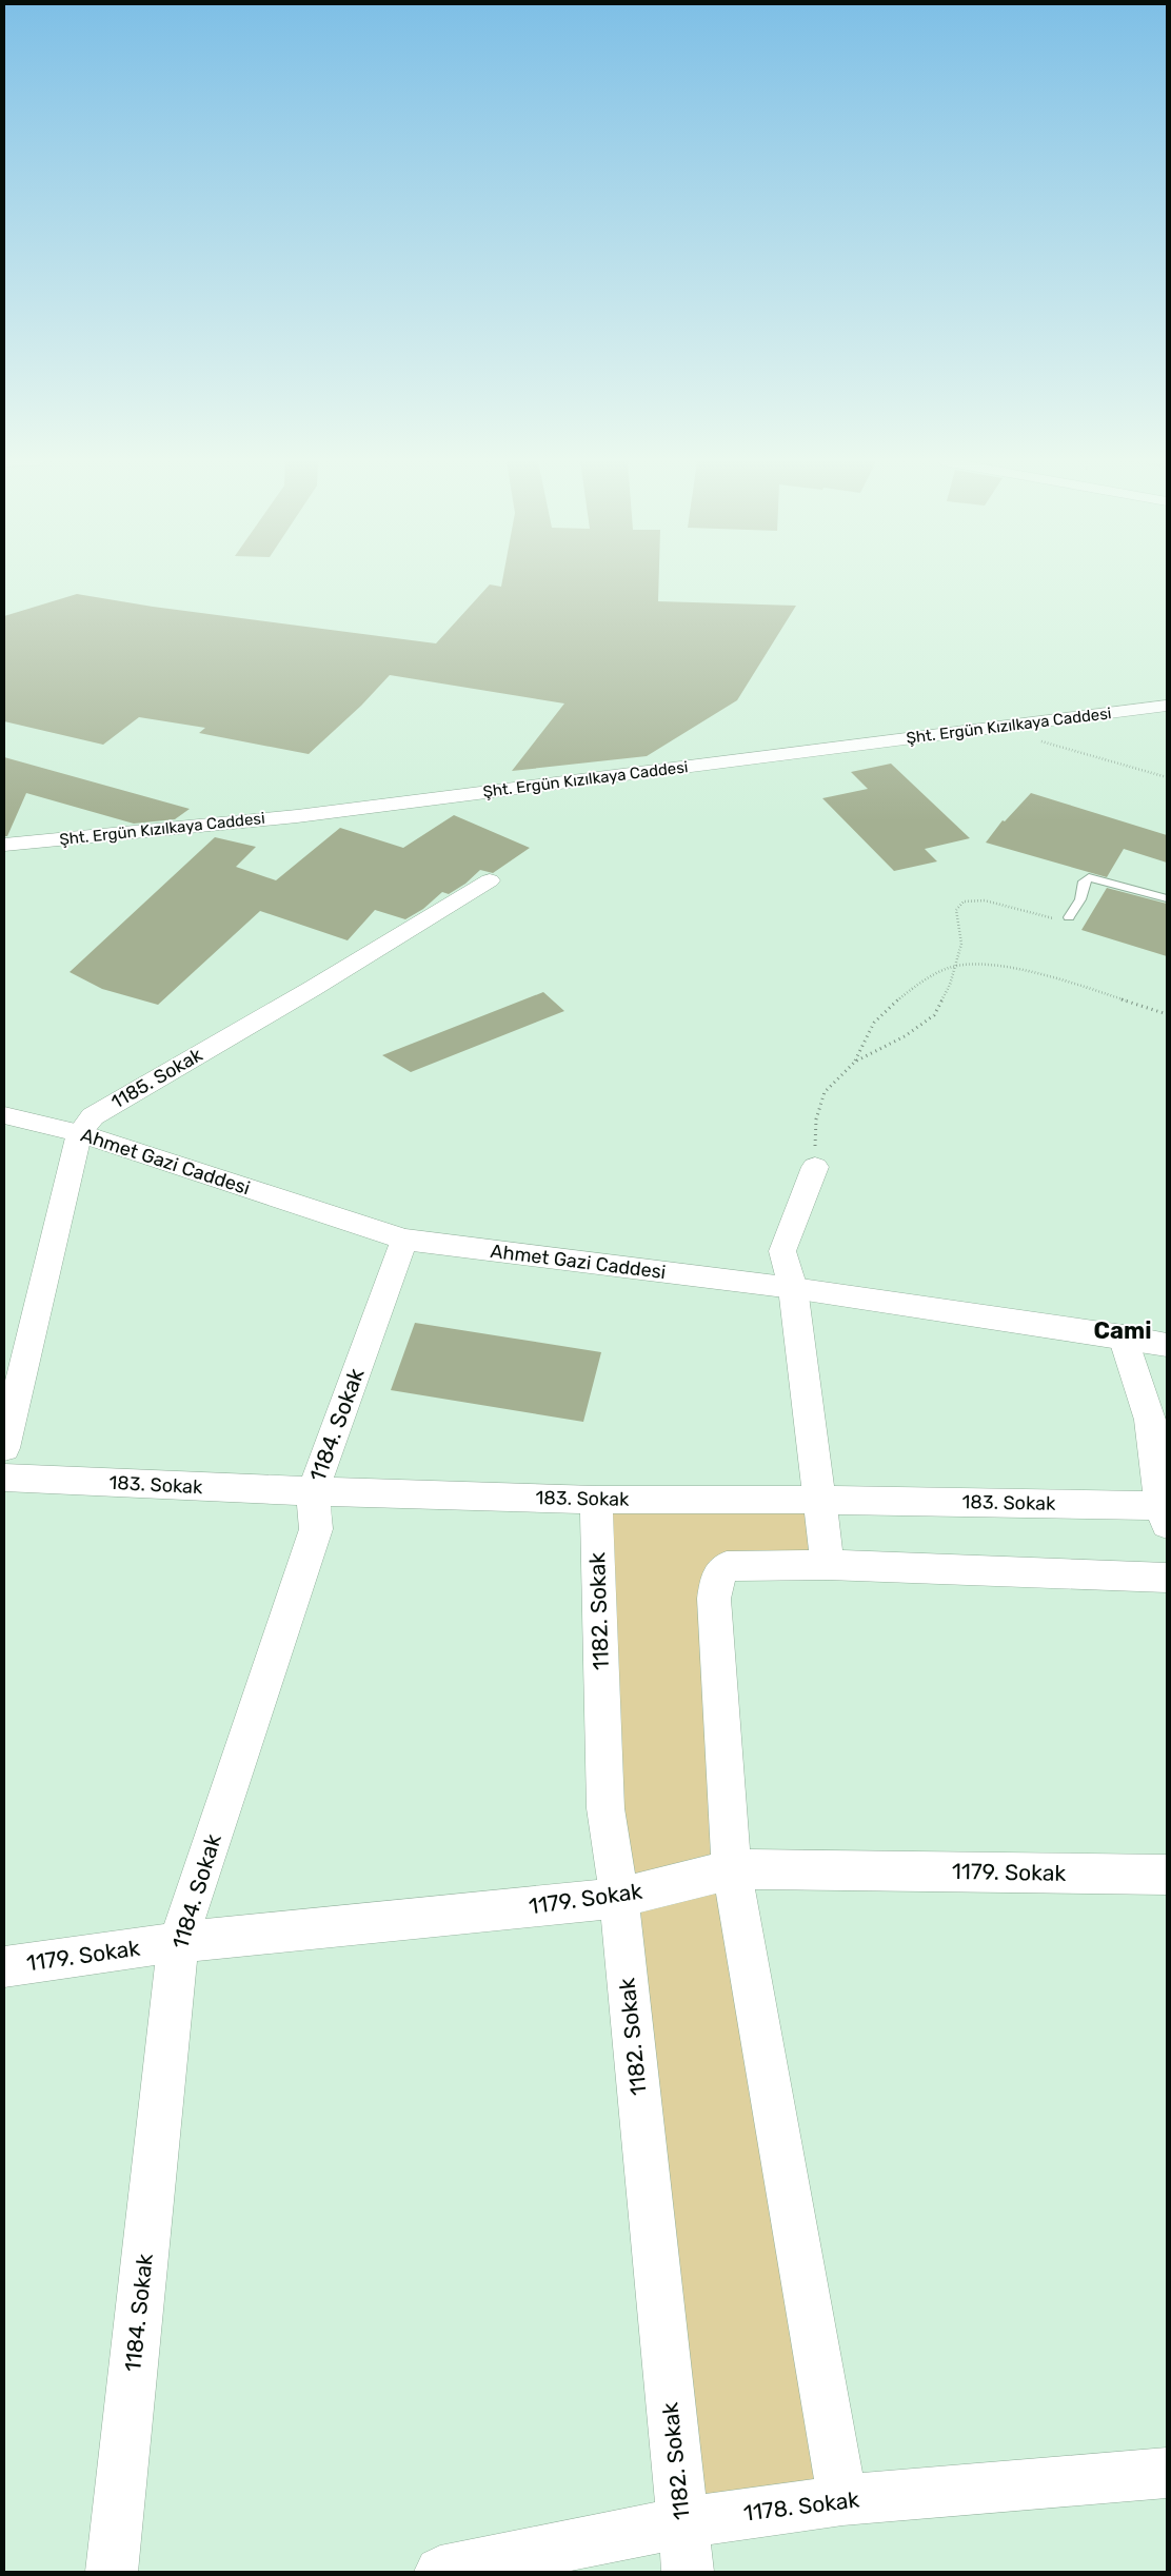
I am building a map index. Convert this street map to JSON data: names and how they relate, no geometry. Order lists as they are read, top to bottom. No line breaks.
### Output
{"streets":{"street":["Şht. Ergün Kızılkaya Caddesi","1185. Sokak","Ahmet Gazi Caddesi","1184. Sokak","183. Sokak","1182. Sokak","1179. Sokak","1178. Sokak"]},"crossings":[["1185. Sokak","Ahmet Gazi Caddesi"],["Ahmet Gazi Caddesi","1184. Sokak"],["1184. Sokak","183. Sokak"],["1184. Sokak","1179. Sokak"],["183. Sokak","1182. Sokak"],["1182. Sokak","1179. Sokak"],["1182. Sokak","1178. Sokak"]],"districts":["Cami"]}
